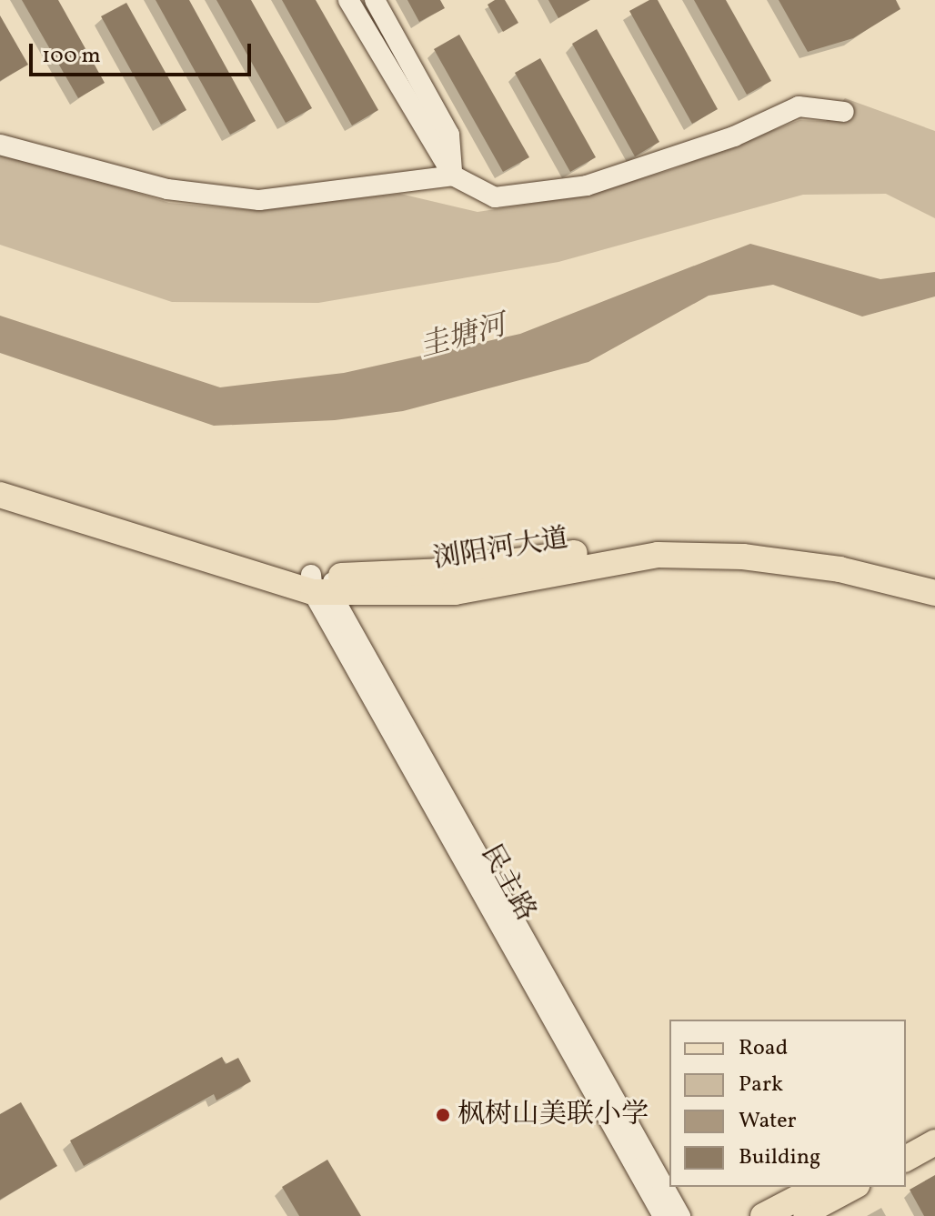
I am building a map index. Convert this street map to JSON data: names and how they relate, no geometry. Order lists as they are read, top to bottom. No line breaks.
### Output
{"streets":{"main road":["浏阳河大道"],"street":["民主路"]},"crossings":[["浏阳河大道","民主路"]],"water":["圭塘河"],"places":["枫树山美联小学"],"legend":["Road","Park","Water","Building"],"scale_bar":"100 m"}
